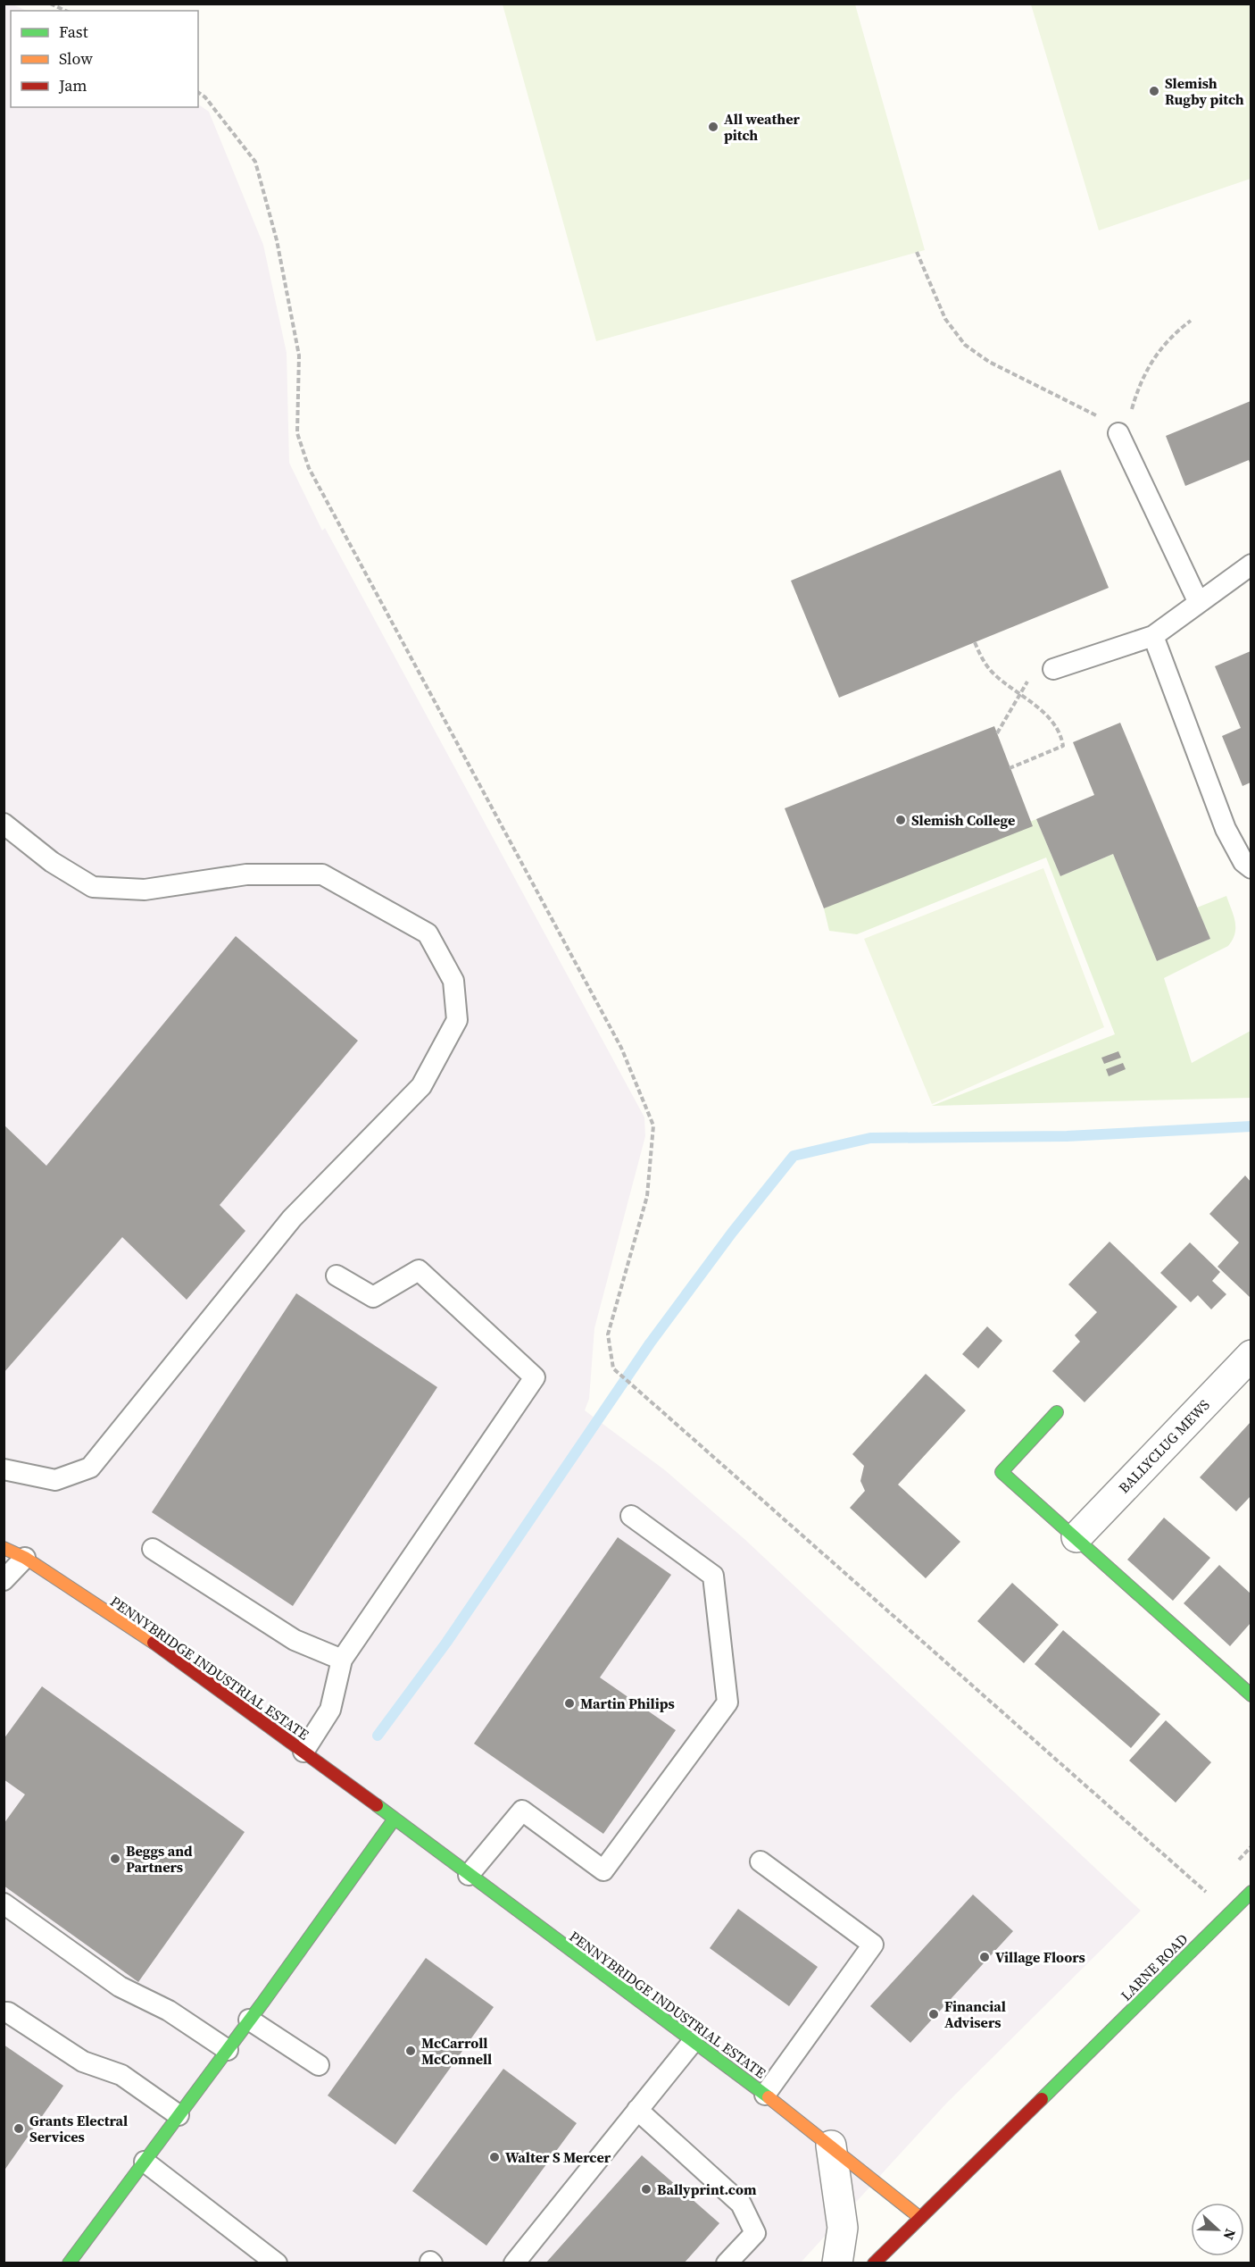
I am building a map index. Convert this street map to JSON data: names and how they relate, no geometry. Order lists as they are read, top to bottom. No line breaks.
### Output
{"streets":{"street":["BALLYCLUG MEWS","PENNYBRIDGE INDUSTRIAL ESTATE","LARNE ROAD"]},"crossings":[["PENNYBRIDGE INDUSTRIAL ESTATE","LARNE ROAD"]],"places":["Slemish Rugby pitch","All weather pitch","Slemish College","Martin Philips","Beggs and Partners","Village Floors","Financial Advisers","McCarroll McConnell","Grants Electral Services","Walter S Mercer","Ballyprint.com"],"legend":["Fast","Slow","Jam"],"north":"right"}
